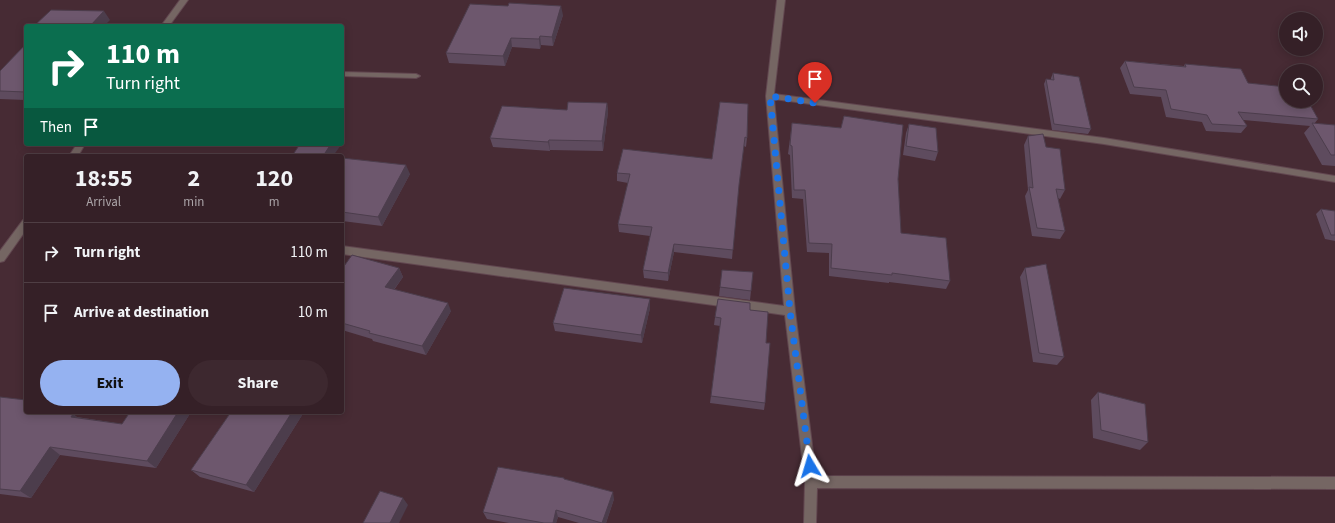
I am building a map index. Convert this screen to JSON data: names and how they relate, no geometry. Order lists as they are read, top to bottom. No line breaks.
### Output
{"page":{"turn":["110 m","Turn right"],"then":"Then","eta":["18:55","Arrival","2","min","120","m"],"list":[{"name":"Turn right","value":"110 m"},{"name":"Arrive at destination","value":"10 m"}],"buttons":["Exit","Share"]}}
